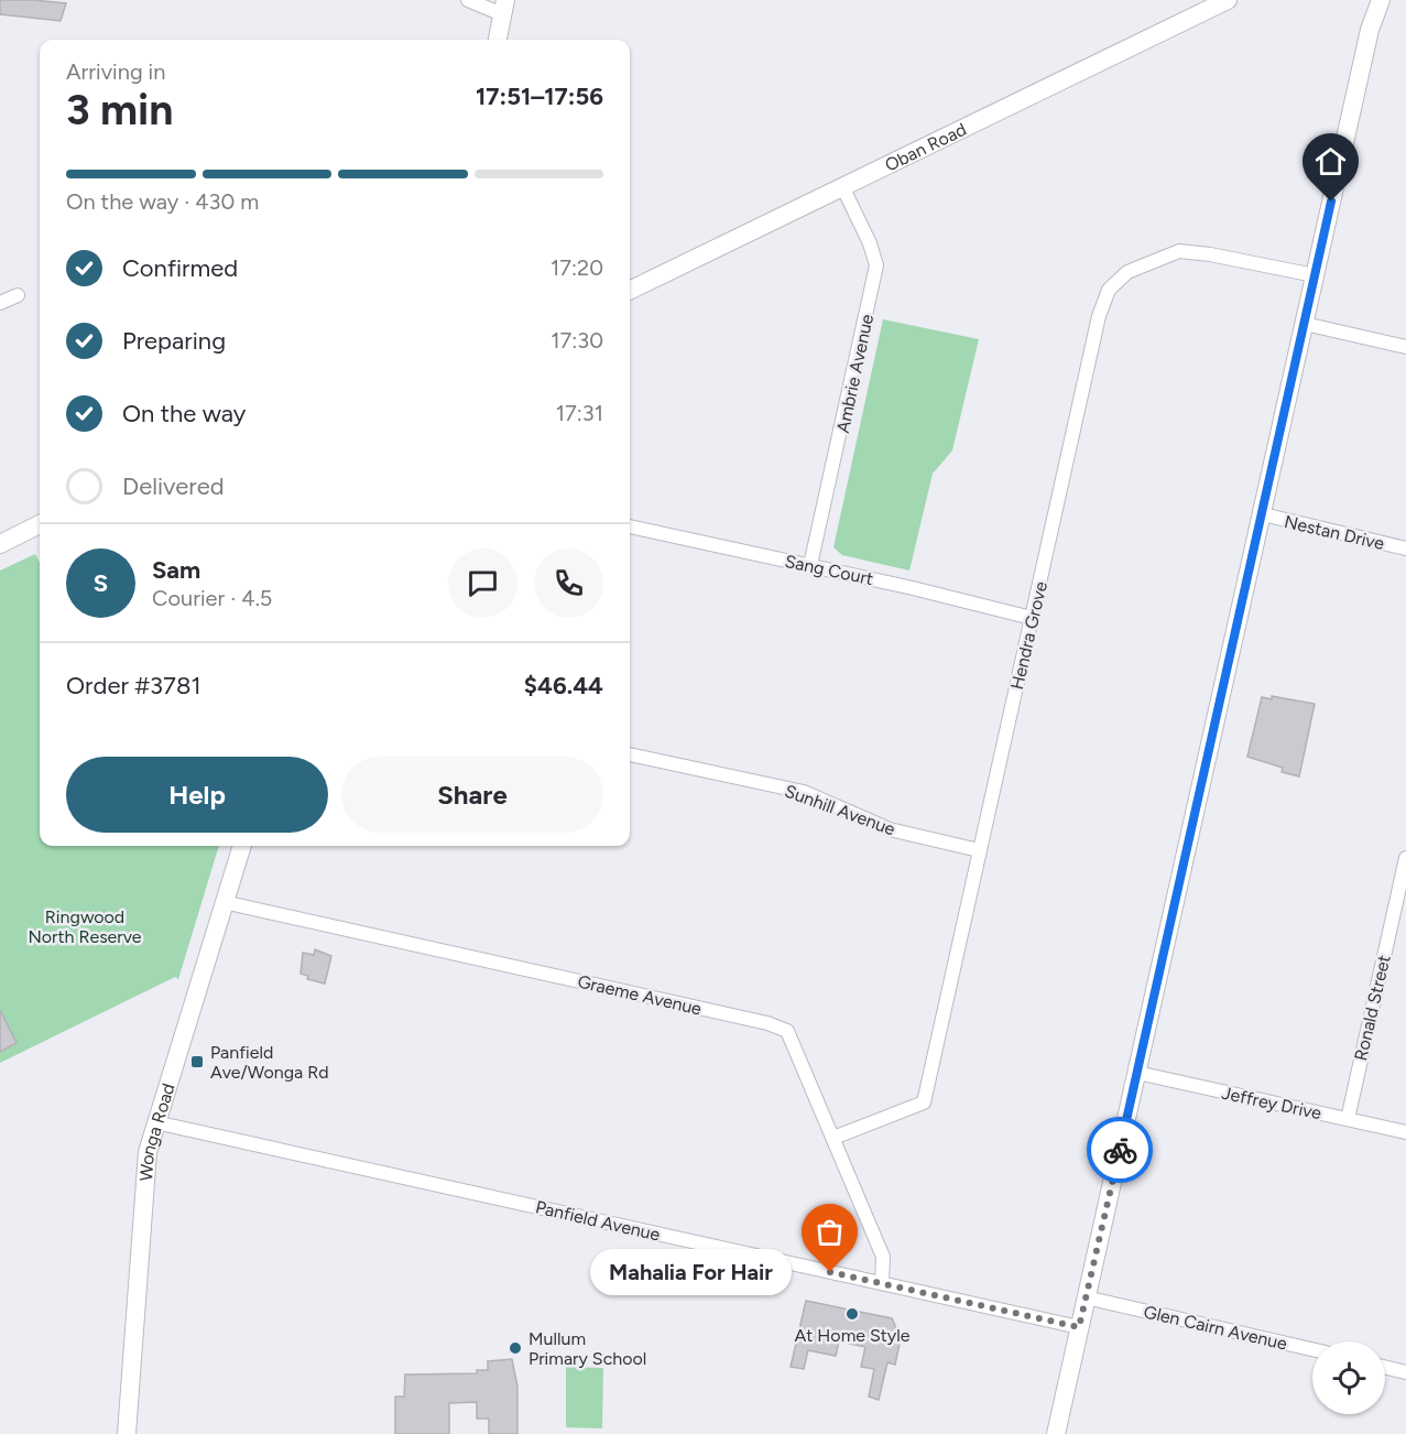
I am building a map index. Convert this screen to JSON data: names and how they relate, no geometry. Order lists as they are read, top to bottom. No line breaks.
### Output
{"streets":{"street":["Oban Road","Ambrie Avenue","Nestan Drive","Sang Court","Hendra Grove","Sunhill Avenue","Graeme Avenue","Ronald Street","Jeffrey Drive","Wonga Road","Panfield Avenue","Glen Cairn Avenue"]},"crossings":[["Oban Road","Ambrie Avenue"],["Ambrie Avenue","Sang Court"],["Sang Court","Hendra Grove"],["Hendra Grove","Sunhill Avenue"],["Hendra Grove","Graeme Avenue"],["Graeme Avenue","Wonga Road"],["Graeme Avenue","Panfield Avenue"],["Ronald Street","Jeffrey Drive"],["Wonga Road","Panfield Avenue"]],"parks":["Ringwood North Reserve"],"places":{"transit":["Panfield Ave/Wonga Rd"],"other":["Mahalia For Hair","At Home Style","Mullum Primary School"]},"page":{"heading":["3 min","Arriving in","17:51–17:56"],"panel":["Sam","Courier · 4.5","Order #3781","$46.44"],"bar":"On the way · 430 m","list":[["Confirmed","17:20"],["Preparing","17:30"],["On the way","17:31"],"Delivered"],"round":"S","buttons":["Help","Share"],"bubble":"Mahalia For Hair"}}
